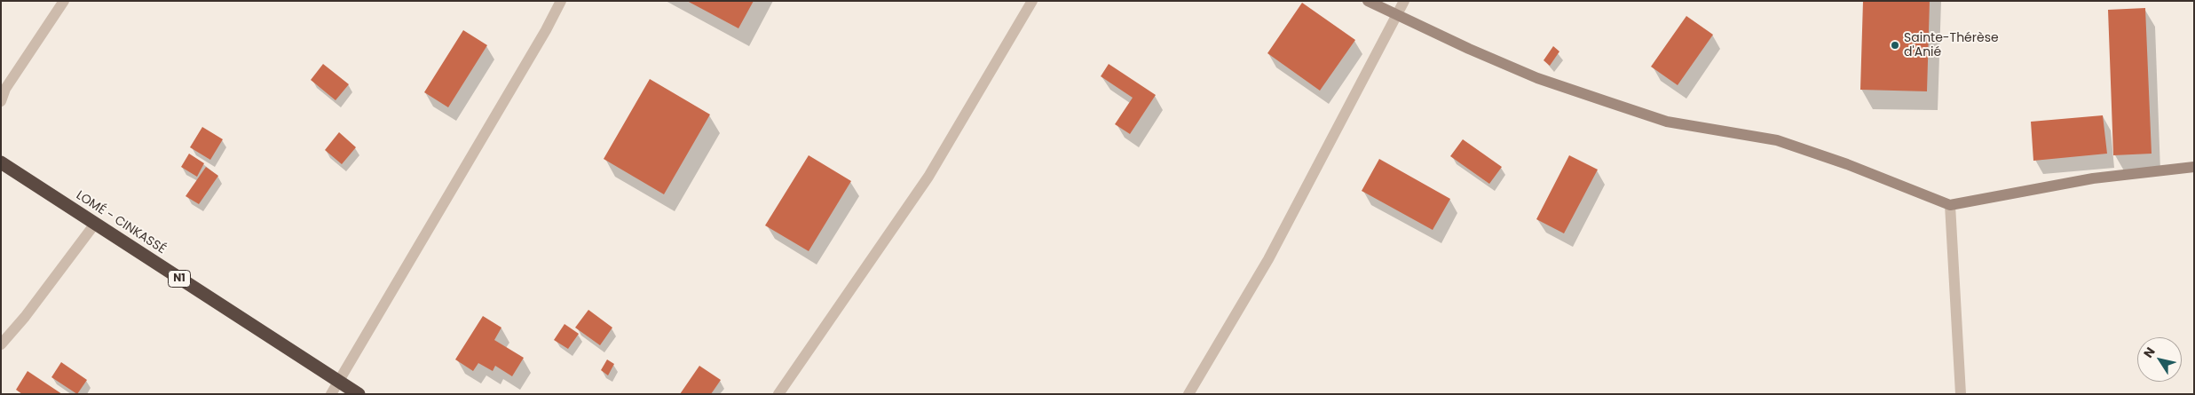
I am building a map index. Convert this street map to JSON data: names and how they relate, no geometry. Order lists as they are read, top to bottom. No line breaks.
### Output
{"streets":{"highway":["LOMÉ - CINKASSÉ","N1"]},"places":["Sainte-Thérèse d'Anié"],"north":"top left"}
